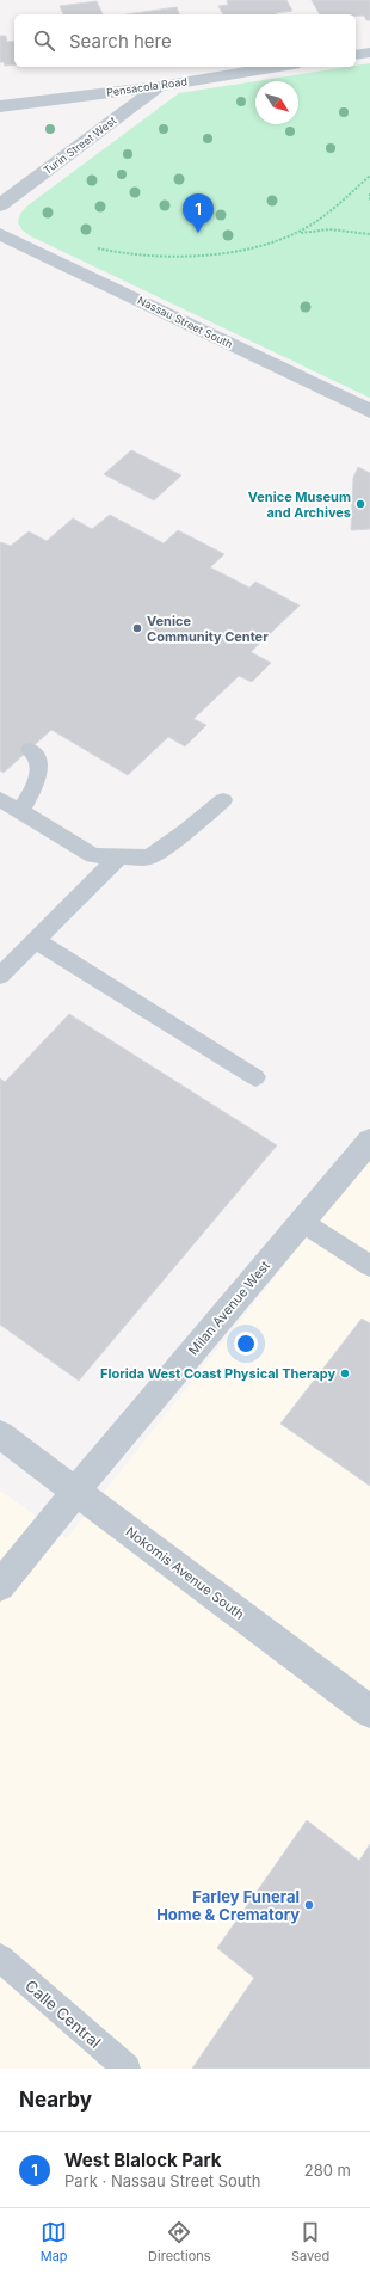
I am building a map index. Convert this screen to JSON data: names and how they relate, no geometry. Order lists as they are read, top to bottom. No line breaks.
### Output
{"streets":{"street":["Pensacola Road","Turin Street West","Nassau Street South","Milan Avenue West","Nokomis Avenue South"],"lane":["Calle Central"]},"crossings":[["Pensacola Road","Turin Street West"],["Milan Avenue West","Nokomis Avenue South"]],"places":["Venice Museum and Archives","Venice Community Center","Florida West Coast Physical Therapy","Farley Funeral Home & Crematory"],"north":"bottom right","page":{"search":"Search here","pins":"1","heading":"Nearby","list":[{"mark":"1","name":"West Blalock Park","note":"Park · Nassau Street South","value":"280 m"}],"nav":["Map","Directions","Saved"]}}
